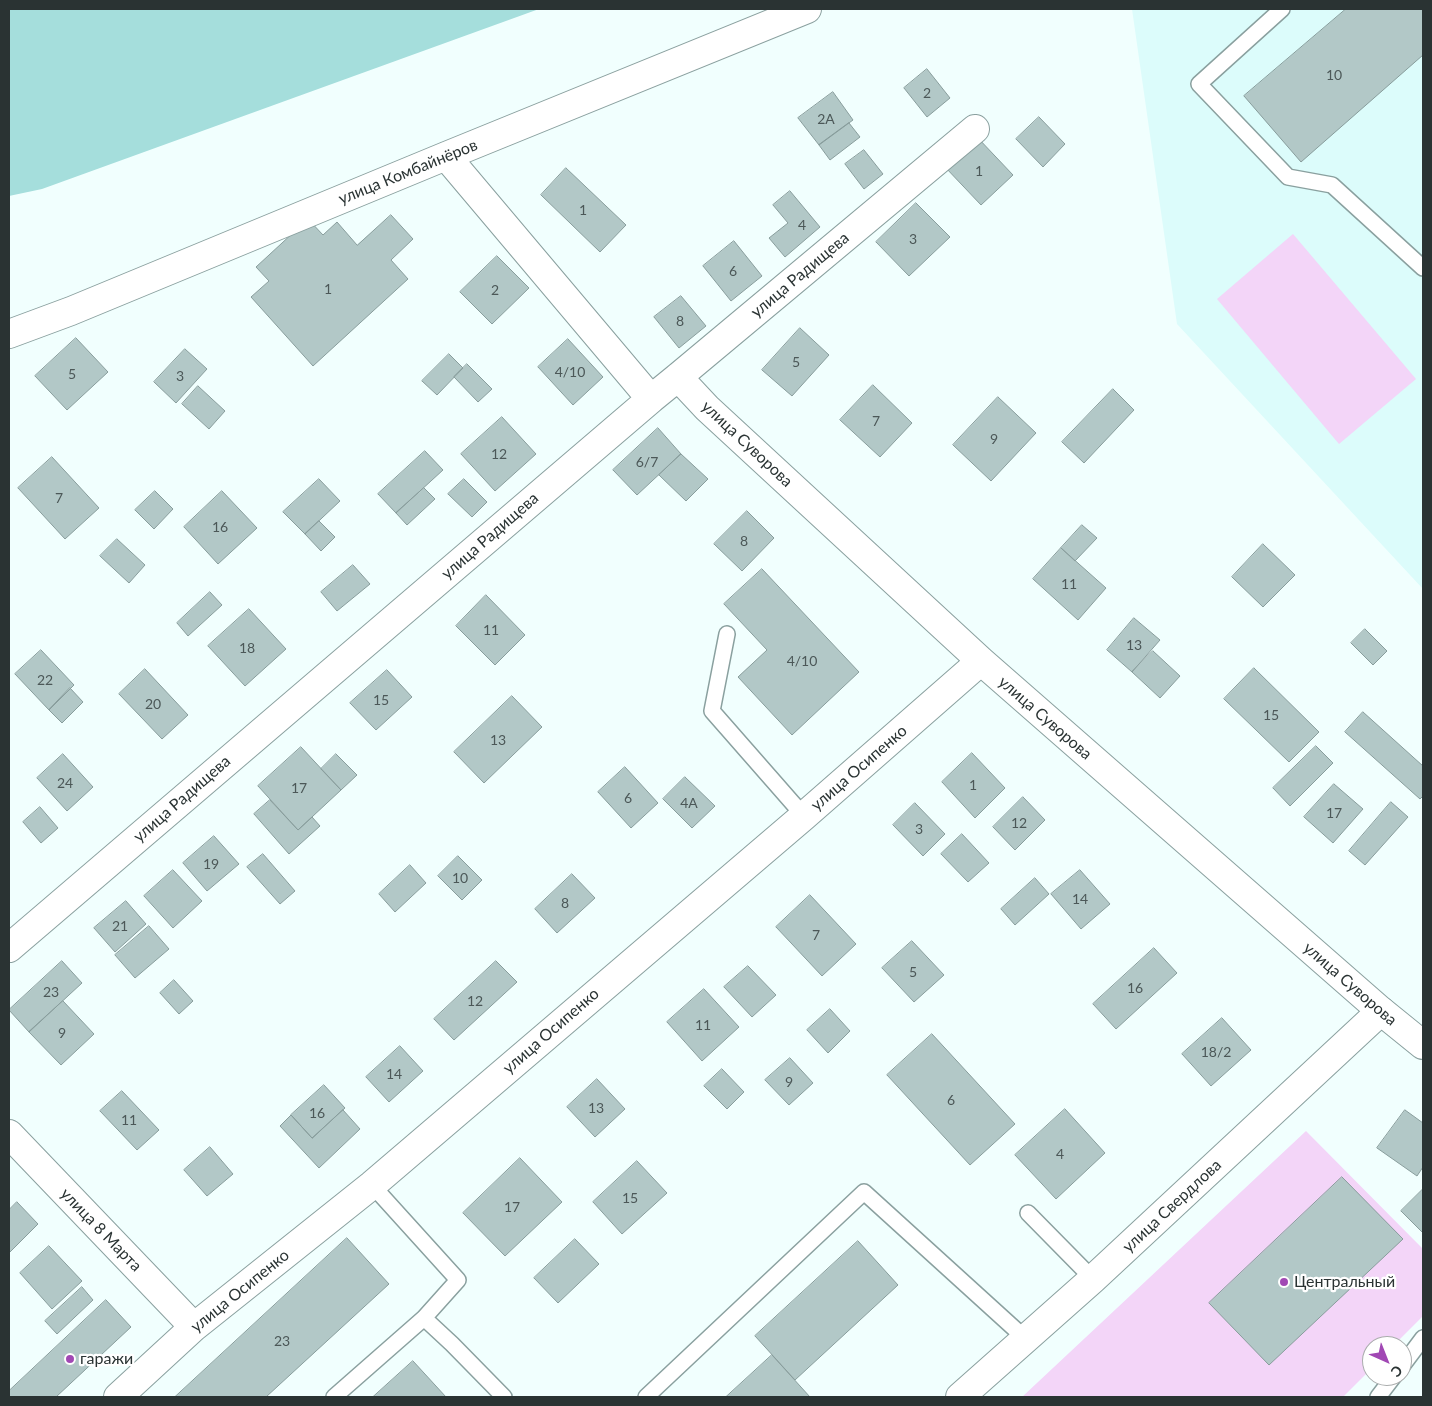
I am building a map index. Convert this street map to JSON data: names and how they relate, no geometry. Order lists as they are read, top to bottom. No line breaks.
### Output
{"streets":{"street":["улица Комбайнёров","улица Радищева","улица Суворова","улица Осипенко","улица Свердлова","улица 8 Марта"]},"crossings":[["улица Радищева","улица Суворова"],["улица Суворова","улица Осипенко"],["улица Суворова","улица Свердлова"],["улица Осипенко","улица 8 Марта"]],"places":["Центральный","гаражи"],"house_numbers":["10","2","2А","1","1","4","3","6","1","2","8","5","4/10","5","3","7","9","12","6/7","7","16","8","11","11","13","18","4/10","22","15","20","15","13","24","1","17","6","4А","17","12","3","19","10","14","8","21","7","5","16","23","12","11","9","18/2","14","9","6","13","16","11","4","15","17","23"],"north":"bottom right"}
